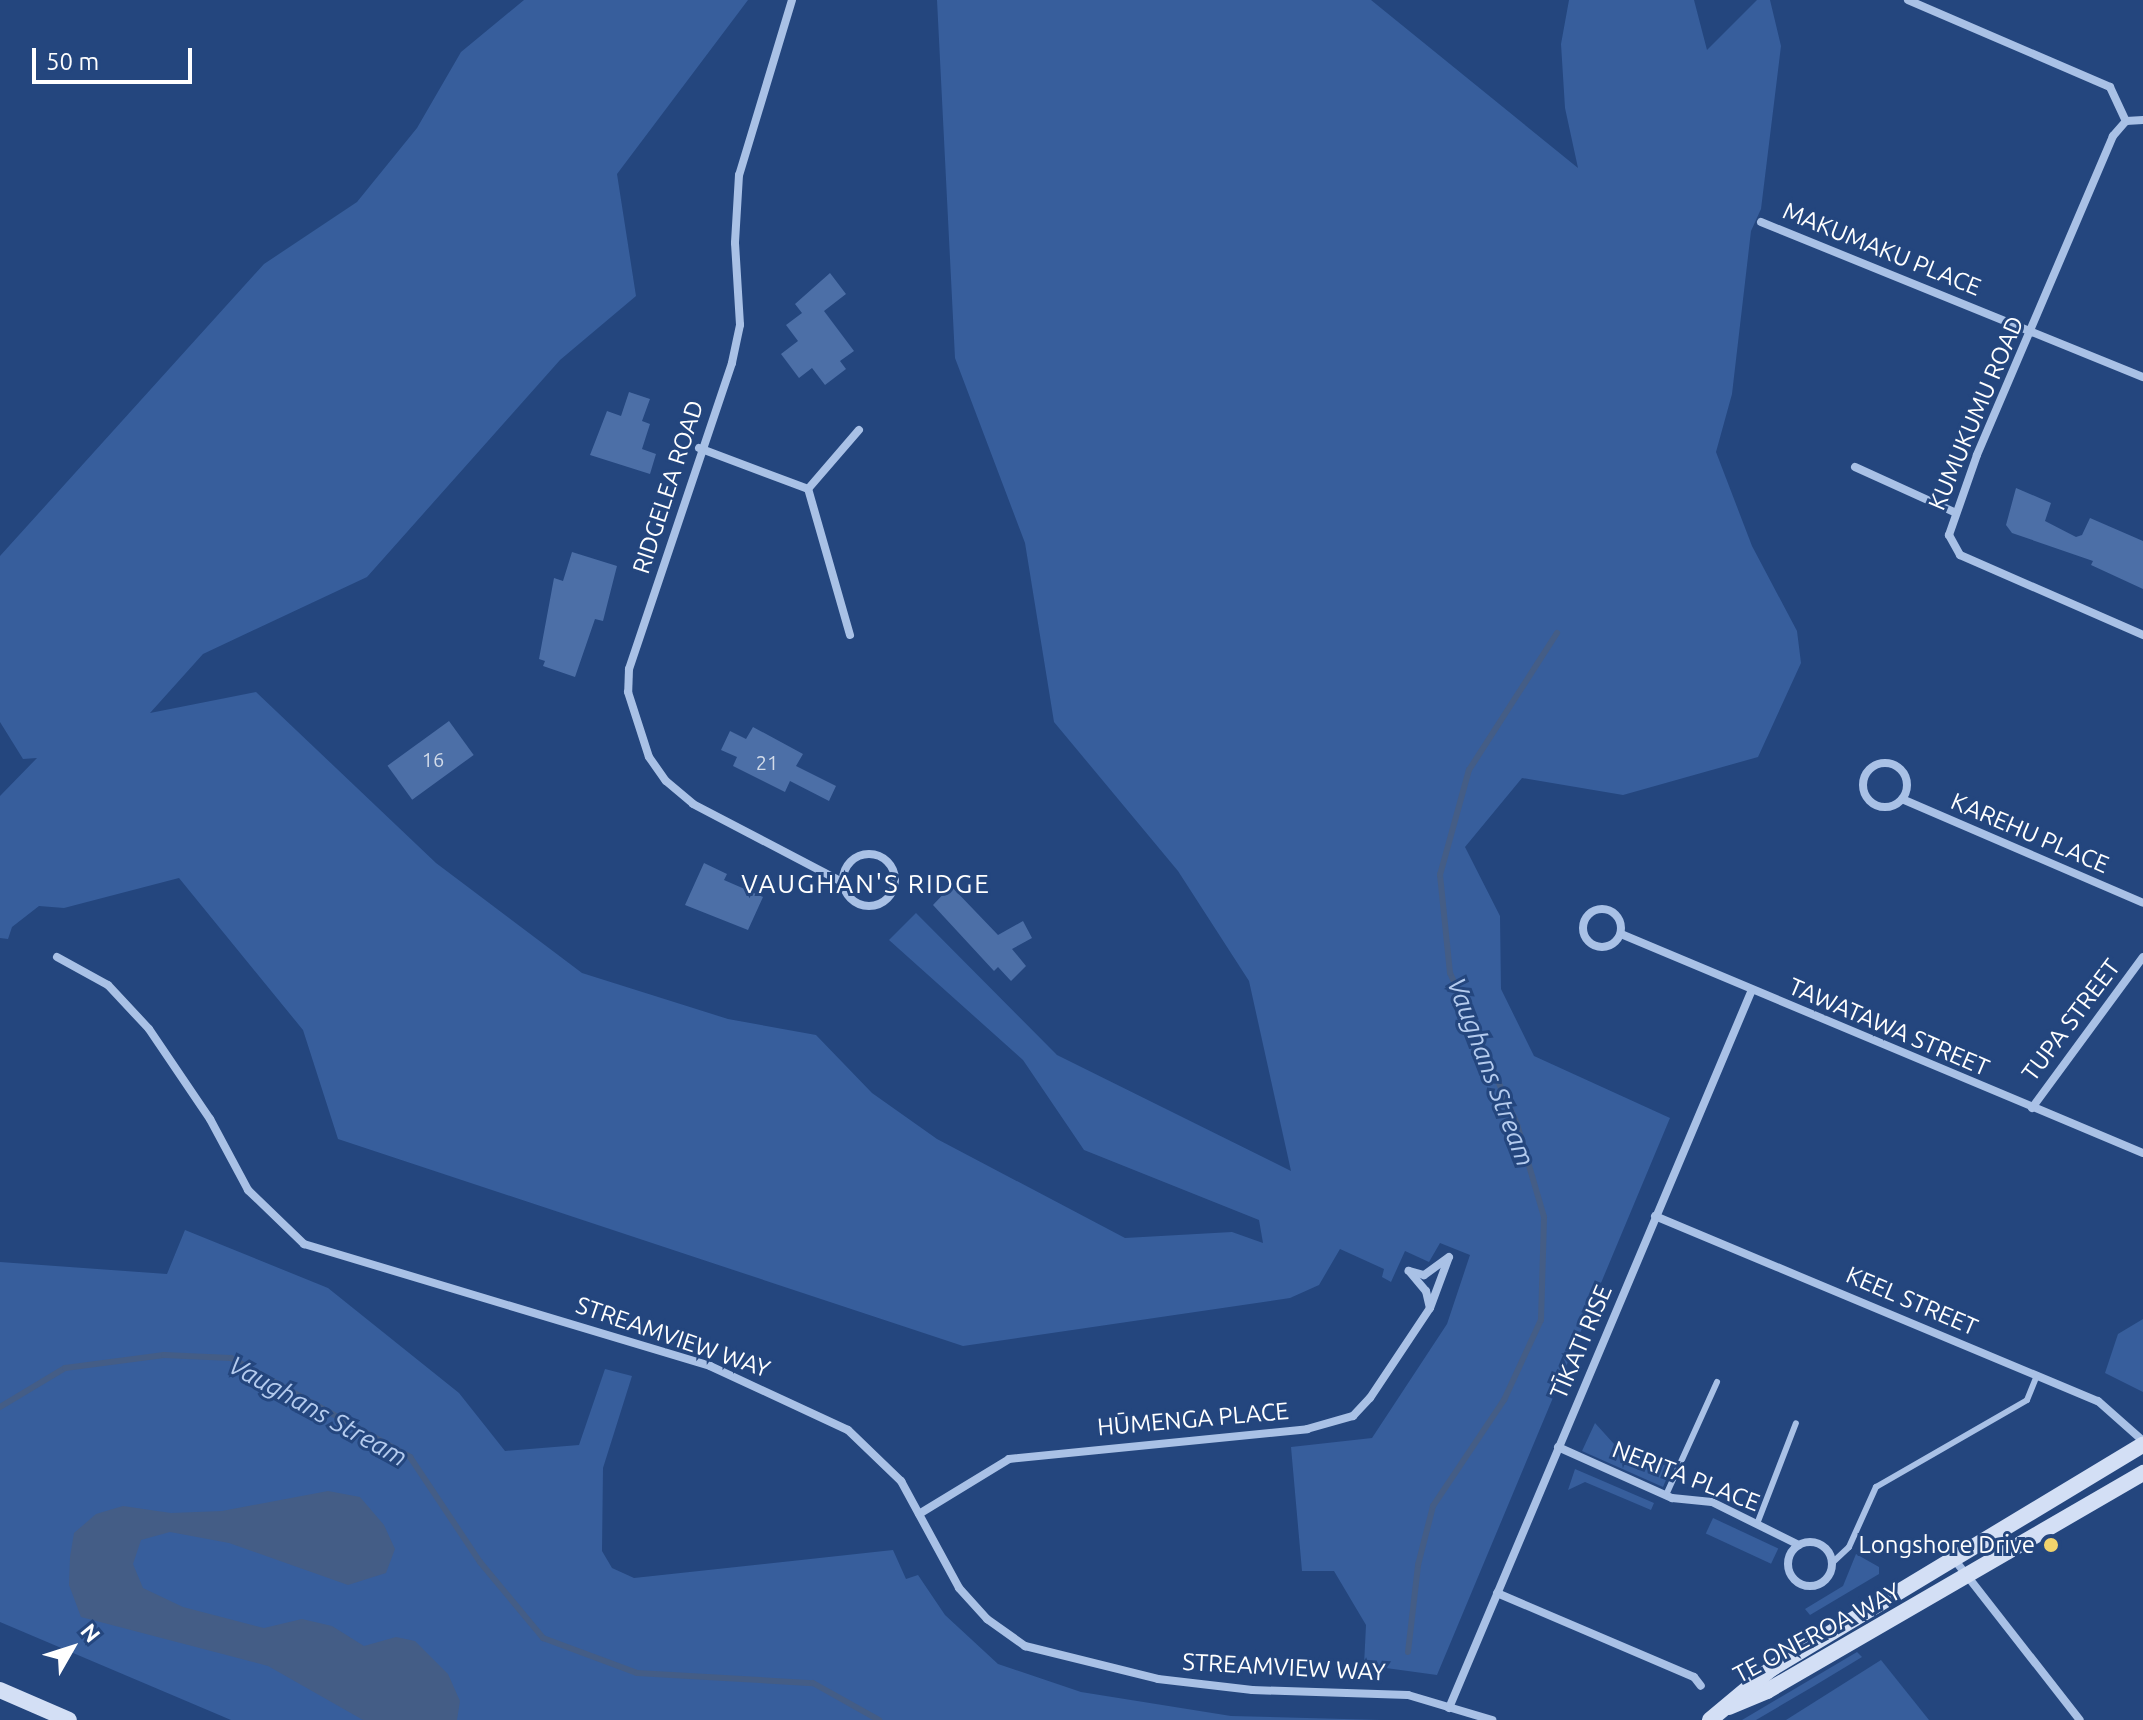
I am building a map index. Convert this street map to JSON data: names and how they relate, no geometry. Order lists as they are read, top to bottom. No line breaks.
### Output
{"streets":{"street":["MAKUMAKU PLACE","KUMUKUMU ROAD","RIDGELEA ROAD","KAREHU PLACE","TUPA STREET","TAWATAWA STREET","KEEL STREET","STREAMVIEW WAY","TĪKATI RISE","HŪMENGA PLACE","NERITA PLACE","TE ONEROA WAY"]},"crossings":[["MAKUMAKU PLACE","KUMUKUMU ROAD"],["TUPA STREET","TAWATAWA STREET"],["TAWATAWA STREET","TĪKATI RISE"],["KEEL STREET","TĪKATI RISE"],["KEEL STREET","TE ONEROA WAY"],["STREAMVIEW WAY","TĪKATI RISE"],["STREAMVIEW WAY","HŪMENGA PLACE"],["TĪKATI RISE","NERITA PLACE"]],"districts":["VAUGHAN'S RIDGE"],"water":["Vaughans Stream"],"places":["Longshore Drive"],"house_numbers":["16","21"],"scale_bar":"50 m","north":"top right"}
